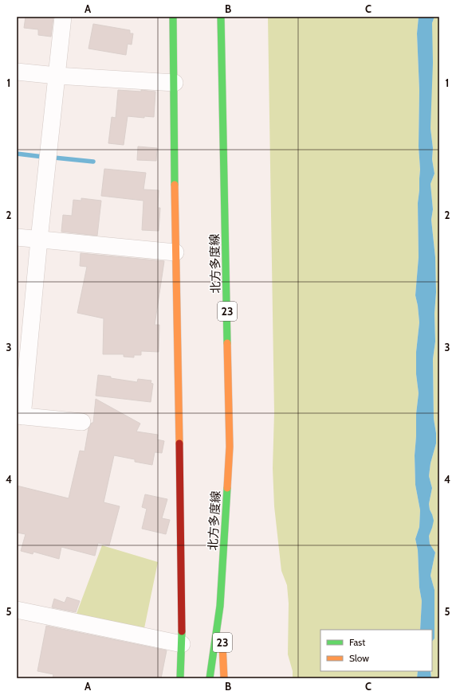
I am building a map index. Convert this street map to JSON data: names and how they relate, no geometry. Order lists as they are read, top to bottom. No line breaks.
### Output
{"streets":{"main road":["北方多度線","23"]},"crossings":[["北方多度線","23"]],"legend":["Fast","Slow"],"grid":{"columns":["A","B","C"],"rows":["1","2","3","4","5"]}}
